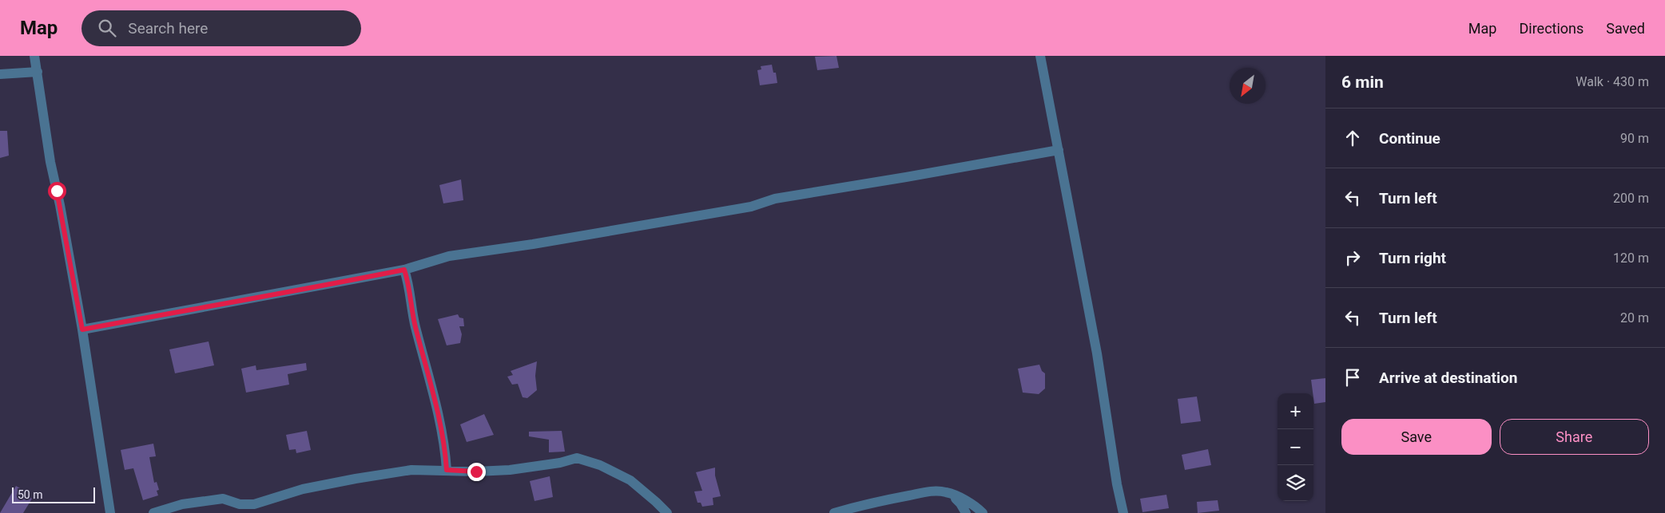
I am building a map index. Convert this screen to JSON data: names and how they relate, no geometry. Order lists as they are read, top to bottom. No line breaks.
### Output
{"scale_bar":"50 m","north":"bottom left","page":{"header":"Map","search":"Search here","nav":["Map","Directions","Saved"],"heading":["6 min","Walk · 430 m"],"list":[["Continue","90 m"],["Turn left","200 m"],["Turn right","120 m"],["Turn left","20 m"],"Arrive at destination"],"map_buttons":["+","−"],"buttons":["Save","Share"],"scale":"50 m"}}
